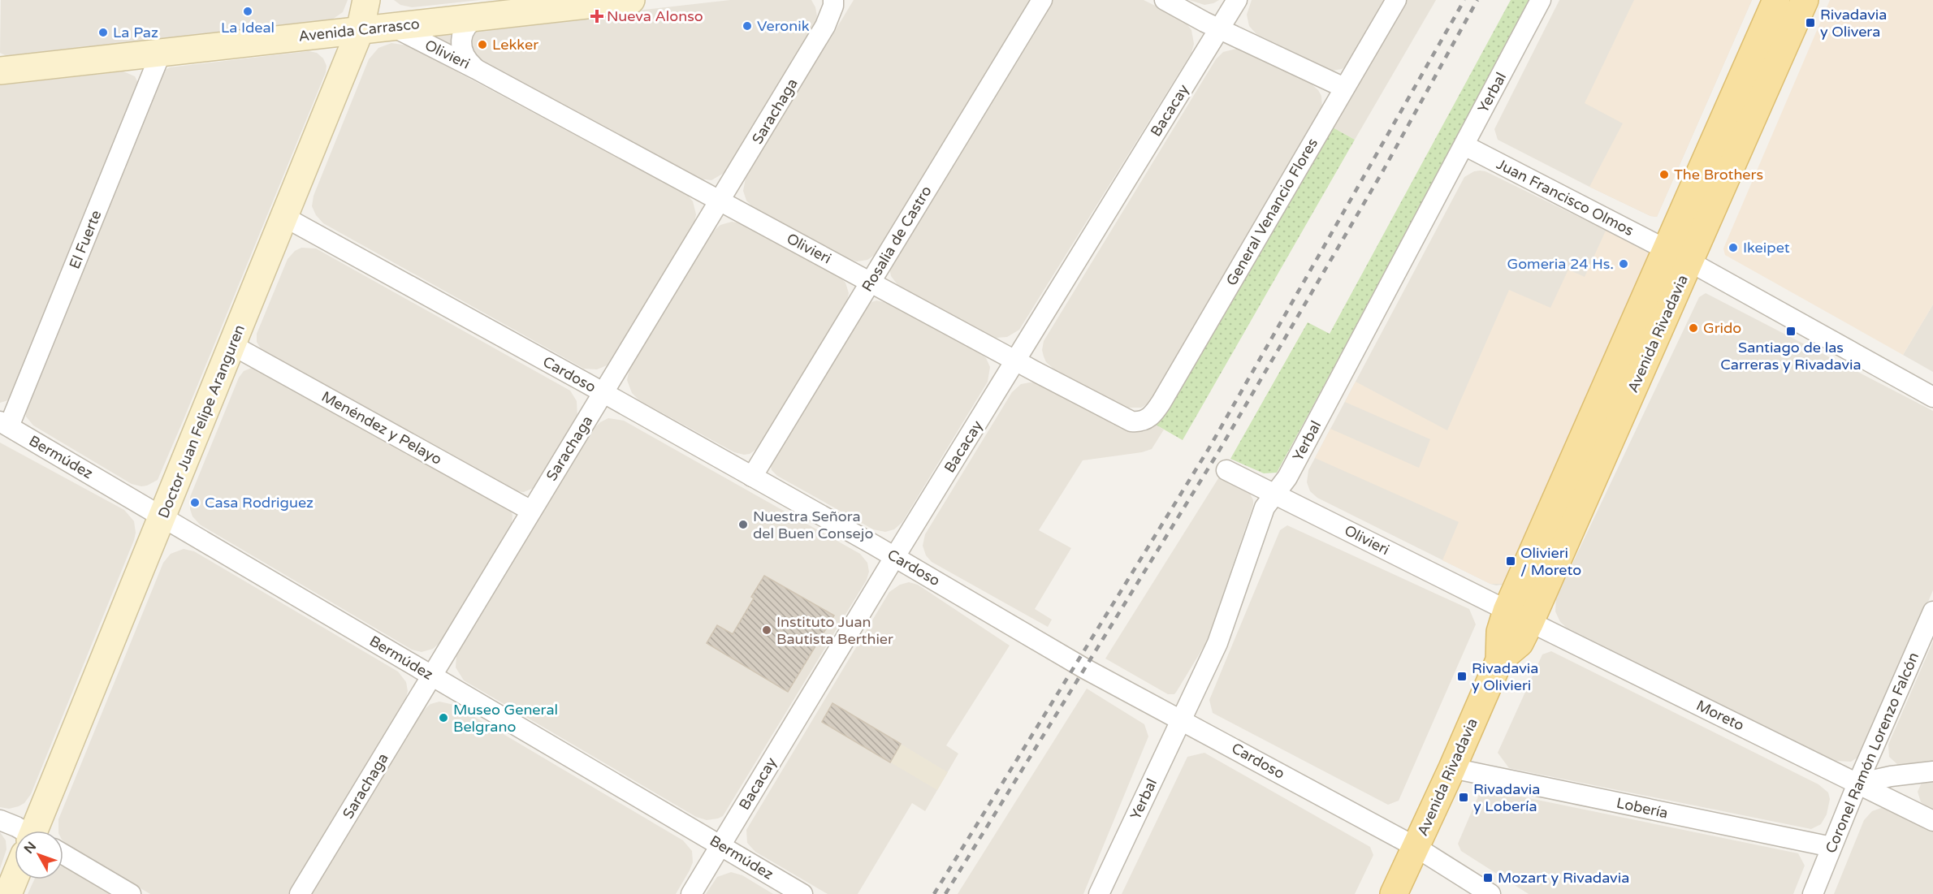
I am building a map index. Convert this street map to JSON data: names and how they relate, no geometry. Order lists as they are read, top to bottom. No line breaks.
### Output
{"streets":{"main road":["Avenida Rivadavia"],"street":["Avenida Carrasco","Olivieri","Yerbal","Bacacay","Sarachaga","Juan Francisco Olmos","General Venancio Flores","Rosalia de Castro","El Fuerte","Cardoso","Doctor Juan Felipe Aranguren","Menéndez y Pelayo","Bermúdez","Moreto","Coronel Ramón Lorenzo Falcón","Lobería"]},"crossings":[["Avenida Carrasco","Olivieri"],["Avenida Carrasco","El Fuerte"],["Avenida Carrasco","Doctor Juan Felipe Aranguren"],["Olivieri","Yerbal"],["Olivieri","Bacacay"],["Olivieri","Sarachaga"],["Olivieri","General Venancio Flores"],["Olivieri","Rosalia de Castro"],["Olivieri","Avenida Rivadavia"],["Olivieri","Moreto"],["Yerbal","Juan Francisco Olmos"],["Yerbal","Cardoso"],["Bacacay","Cardoso"],["Bacacay","Bermúdez"],["Sarachaga","Cardoso"],["Sarachaga","Menéndez y Pelayo"],["Sarachaga","Bermúdez"],["Juan Francisco Olmos","Avenida Rivadavia"],["Rosalia de Castro","Cardoso"],["El Fuerte","Bermúdez"],["Avenida Rivadavia","Cardoso"],["Avenida Rivadavia","Moreto"],["Avenida Rivadavia","Lobería"],["Cardoso","Doctor Juan Felipe Aranguren"],["Doctor Juan Felipe Aranguren","Menéndez y Pelayo"],["Doctor Juan Felipe Aranguren","Bermúdez"],["Moreto","Coronel Ramón Lorenzo Falcón"],["Coronel Ramón Lorenzo Falcón","Lobería"]],"places":{"other":["La Ideal","Veronik","La Paz","Lekker","The Brothers","Ikeipet","Gomeria 24 Hs.","Grido","Casa Rodriguez","Nuestra Señora del Buen Consejo","Instituto Juan Bautista Berthier","Museo General Belgrano"],"health":["Nueva Alonso"],"transit":["Rivadavia y Olivera","Santiago de las Carreras y Rivadavia","Olivieri / Moreto","Rivadavia y Olivieri","Rivadavia y Lobería","Mozart y Rivadavia"]},"north":"top left"}
